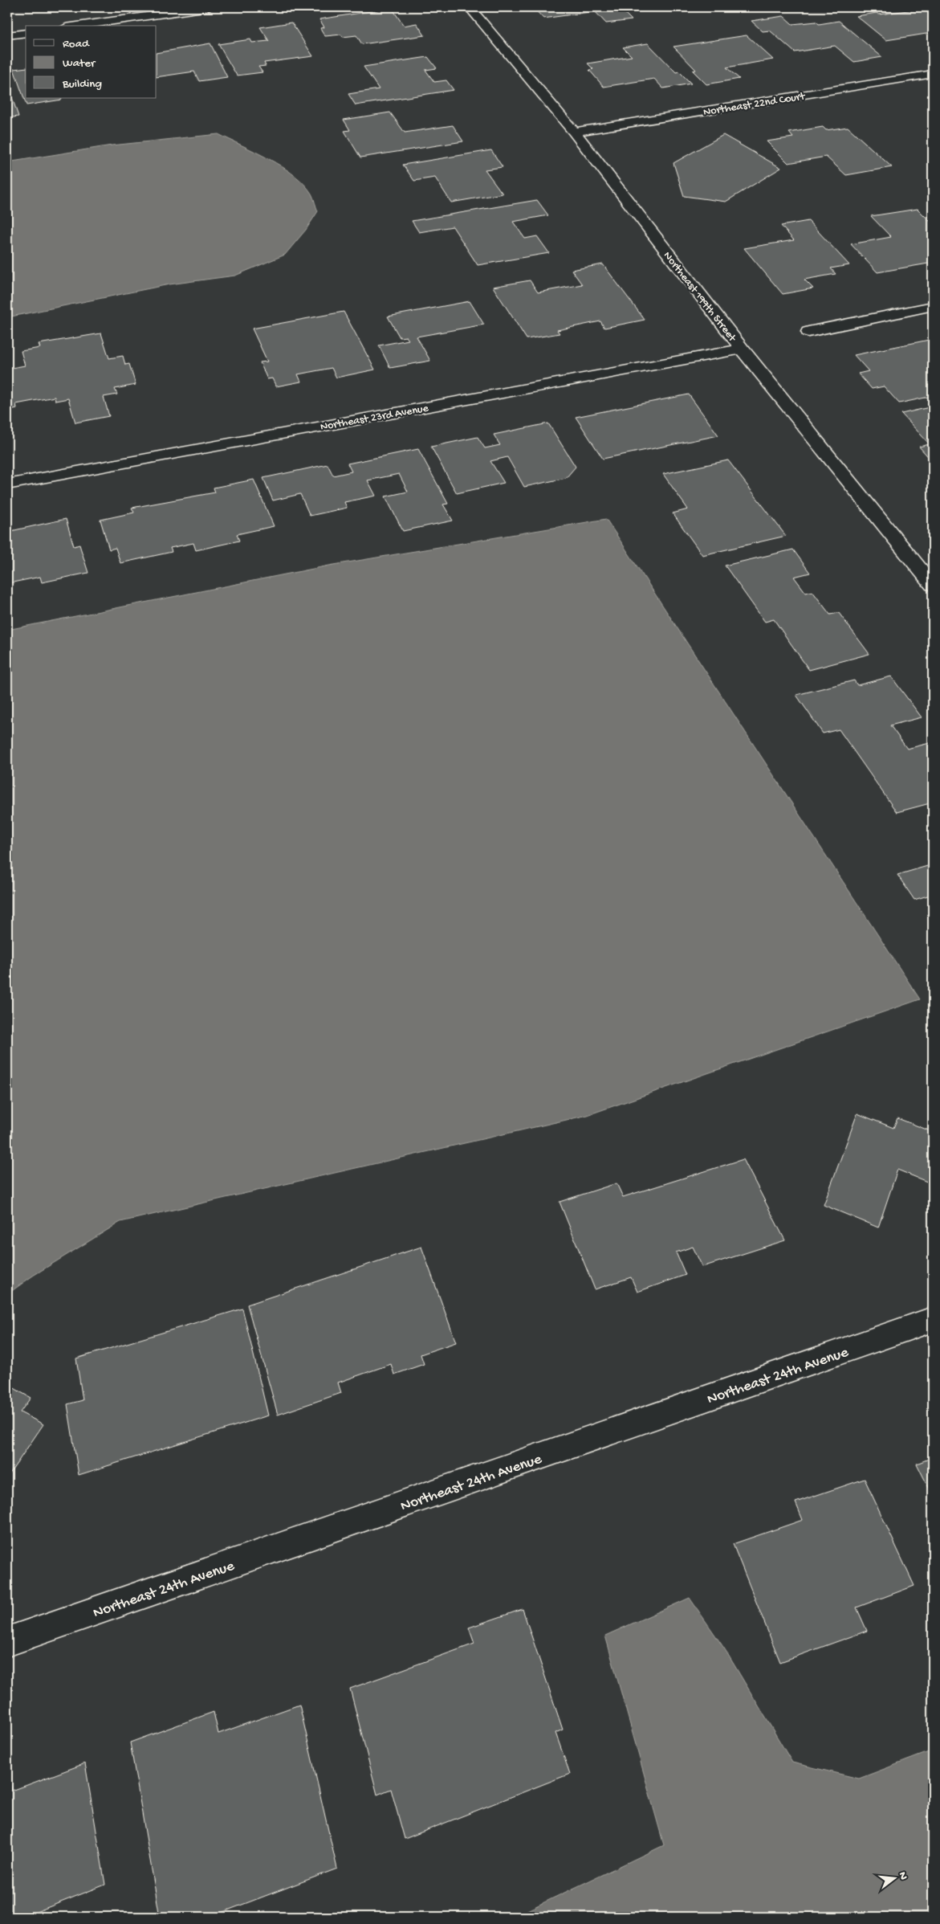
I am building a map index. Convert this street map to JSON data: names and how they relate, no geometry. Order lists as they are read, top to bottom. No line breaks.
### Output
{"streets":{"street":["Northeast 22nd Court","Northeast 199th Street","Northeast 23rd Avenue","Northeast 24th Avenue"]},"crossings":[["Northeast 22nd Court","Northeast 199th Street"],["Northeast 199th Street","Northeast 23rd Avenue"]],"legend":["Road","Water","Building"],"north":"right"}
